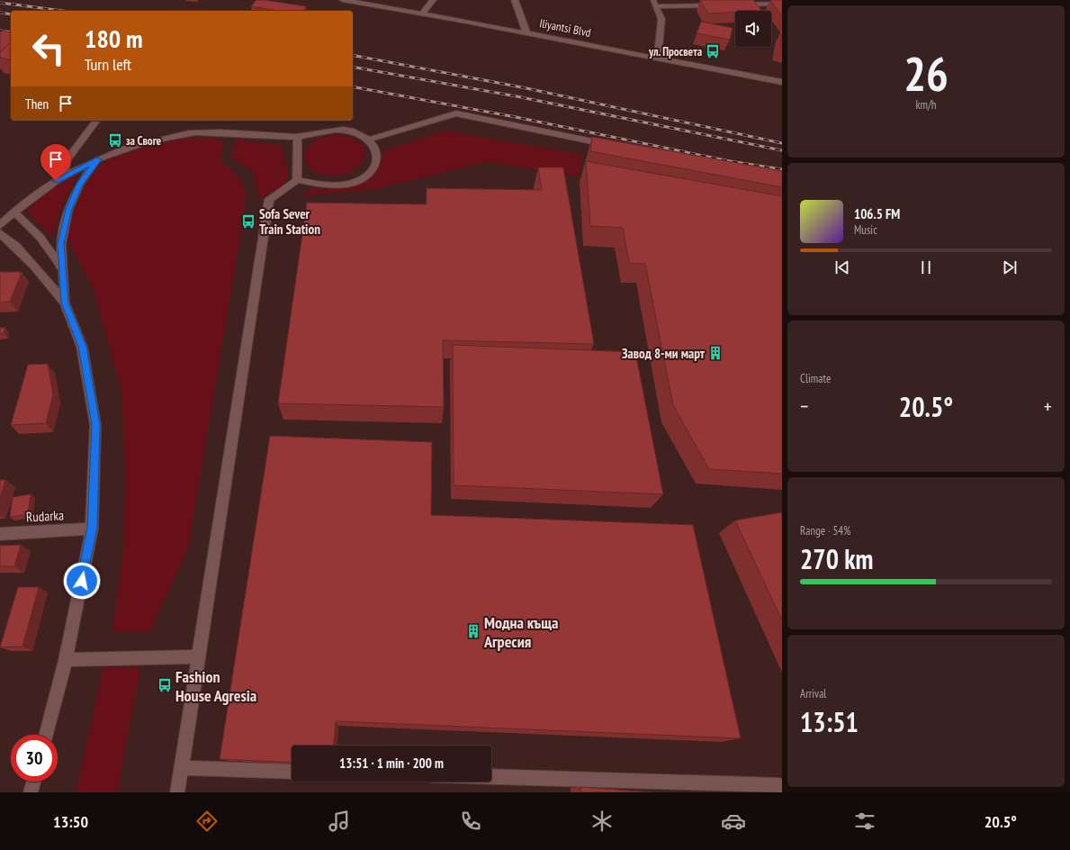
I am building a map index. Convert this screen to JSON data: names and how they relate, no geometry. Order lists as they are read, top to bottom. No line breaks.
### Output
{"streets":{"street":["Iliyantsi Blvd","Rudarka"]},"places":{"bus stop":["ул. Просвета","за Своге","Sofa Sever Train Station","Fashion House Agresia"],"building":["Завод 8-ми март","Модна къща Агресия"]},"page":{"tile":[["26","km/h"],"Climate",["Range · 54%","270 km"],["Arrival","13:51"]],"turn":["180 m","Turn left"],"then":"Then","song":["106.5 FM","Music"],"heat":["−","20.5°","+"],"limit":"30","trip":"13:51 · 1 min · 200 m","tabs":["13:50","20.5°"]}}
